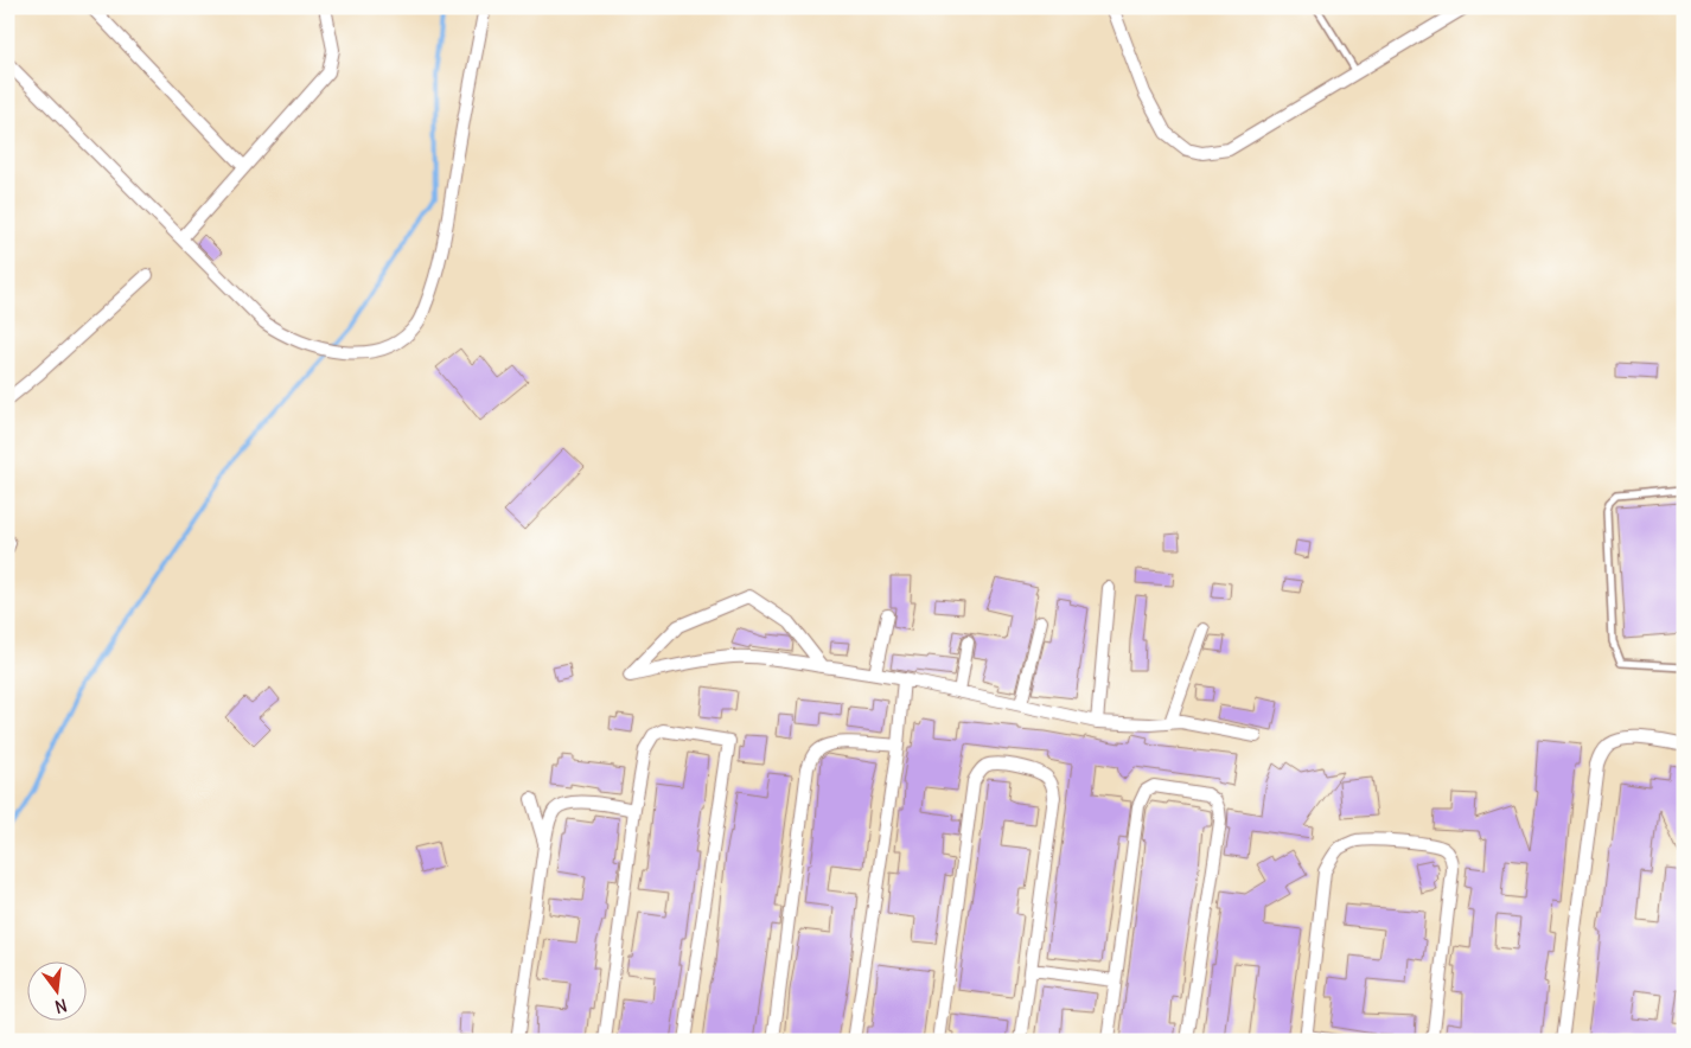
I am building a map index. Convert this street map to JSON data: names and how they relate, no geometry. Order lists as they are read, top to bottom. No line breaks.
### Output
{"north":"bottom"}
